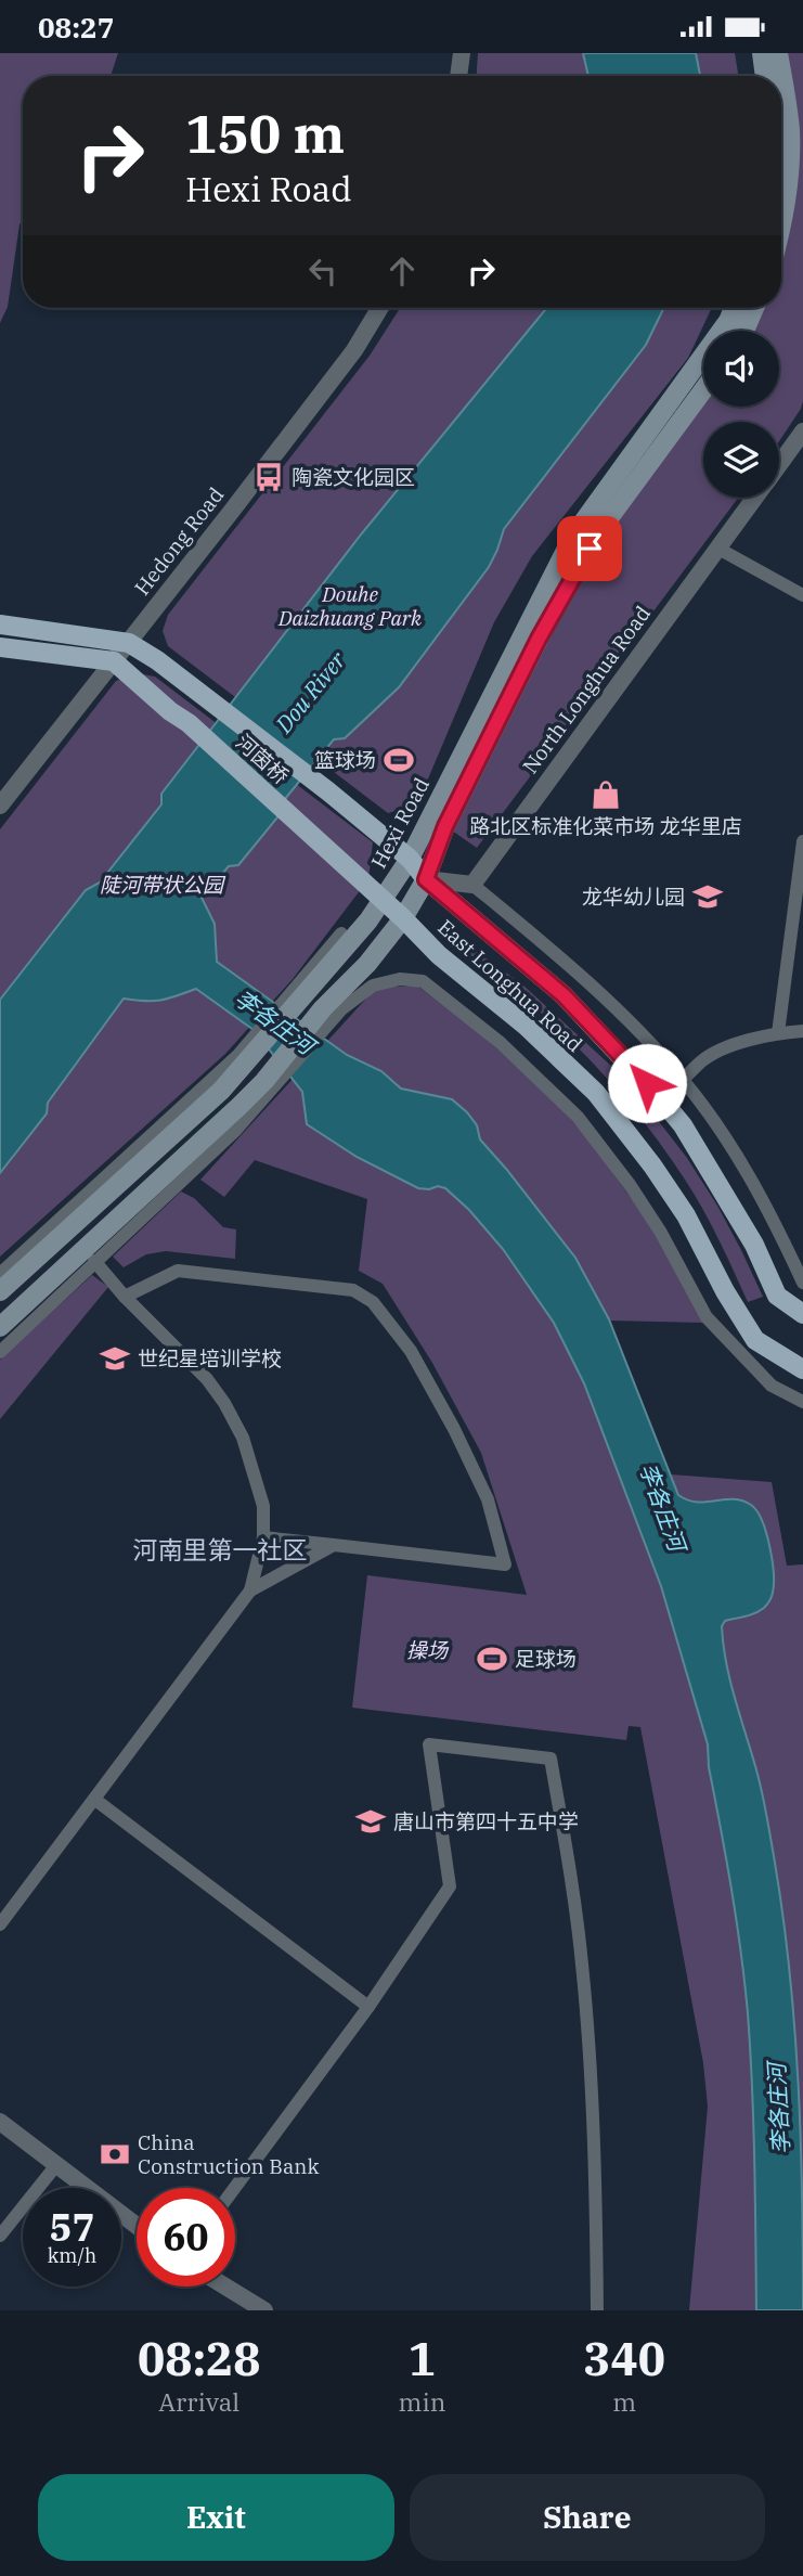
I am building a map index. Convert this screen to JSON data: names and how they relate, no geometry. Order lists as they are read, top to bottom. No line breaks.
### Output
{"streets":{"main road":["河茵桥","Hexi Road","East Longhua Road"],"street":["Hedong Road","North Longhua Road"]},"crossings":[["Hedong Road","河茵桥"],["Hedong Road","East Longhua Road"],["河茵桥","East Longhua Road"],["Hexi Road","East Longhua Road"]],"districts":["河南里第一社区"],"water":["Dou River","李各庄河"],"parks":["Douhe Daizhuang Park","陡河带状公园","操场"],"places":{"bus stop":["陶瓷文化园区"],"sports":["篮球场","足球场"],"shop":["路北区标准化菜市场 龙华里店"],"school or university":["龙华幼儿园","世纪星培训学校","唐山市第四十五中学"],"bank":["China Construction Bank"]},"page":{"status":"08:27","turn":["150 m","Hexi Road"],"speed":"57 km/h","limit":"60","eta":["08:28","Arrival","1","min","340","m"],"buttons":["Exit","Share"]}}
